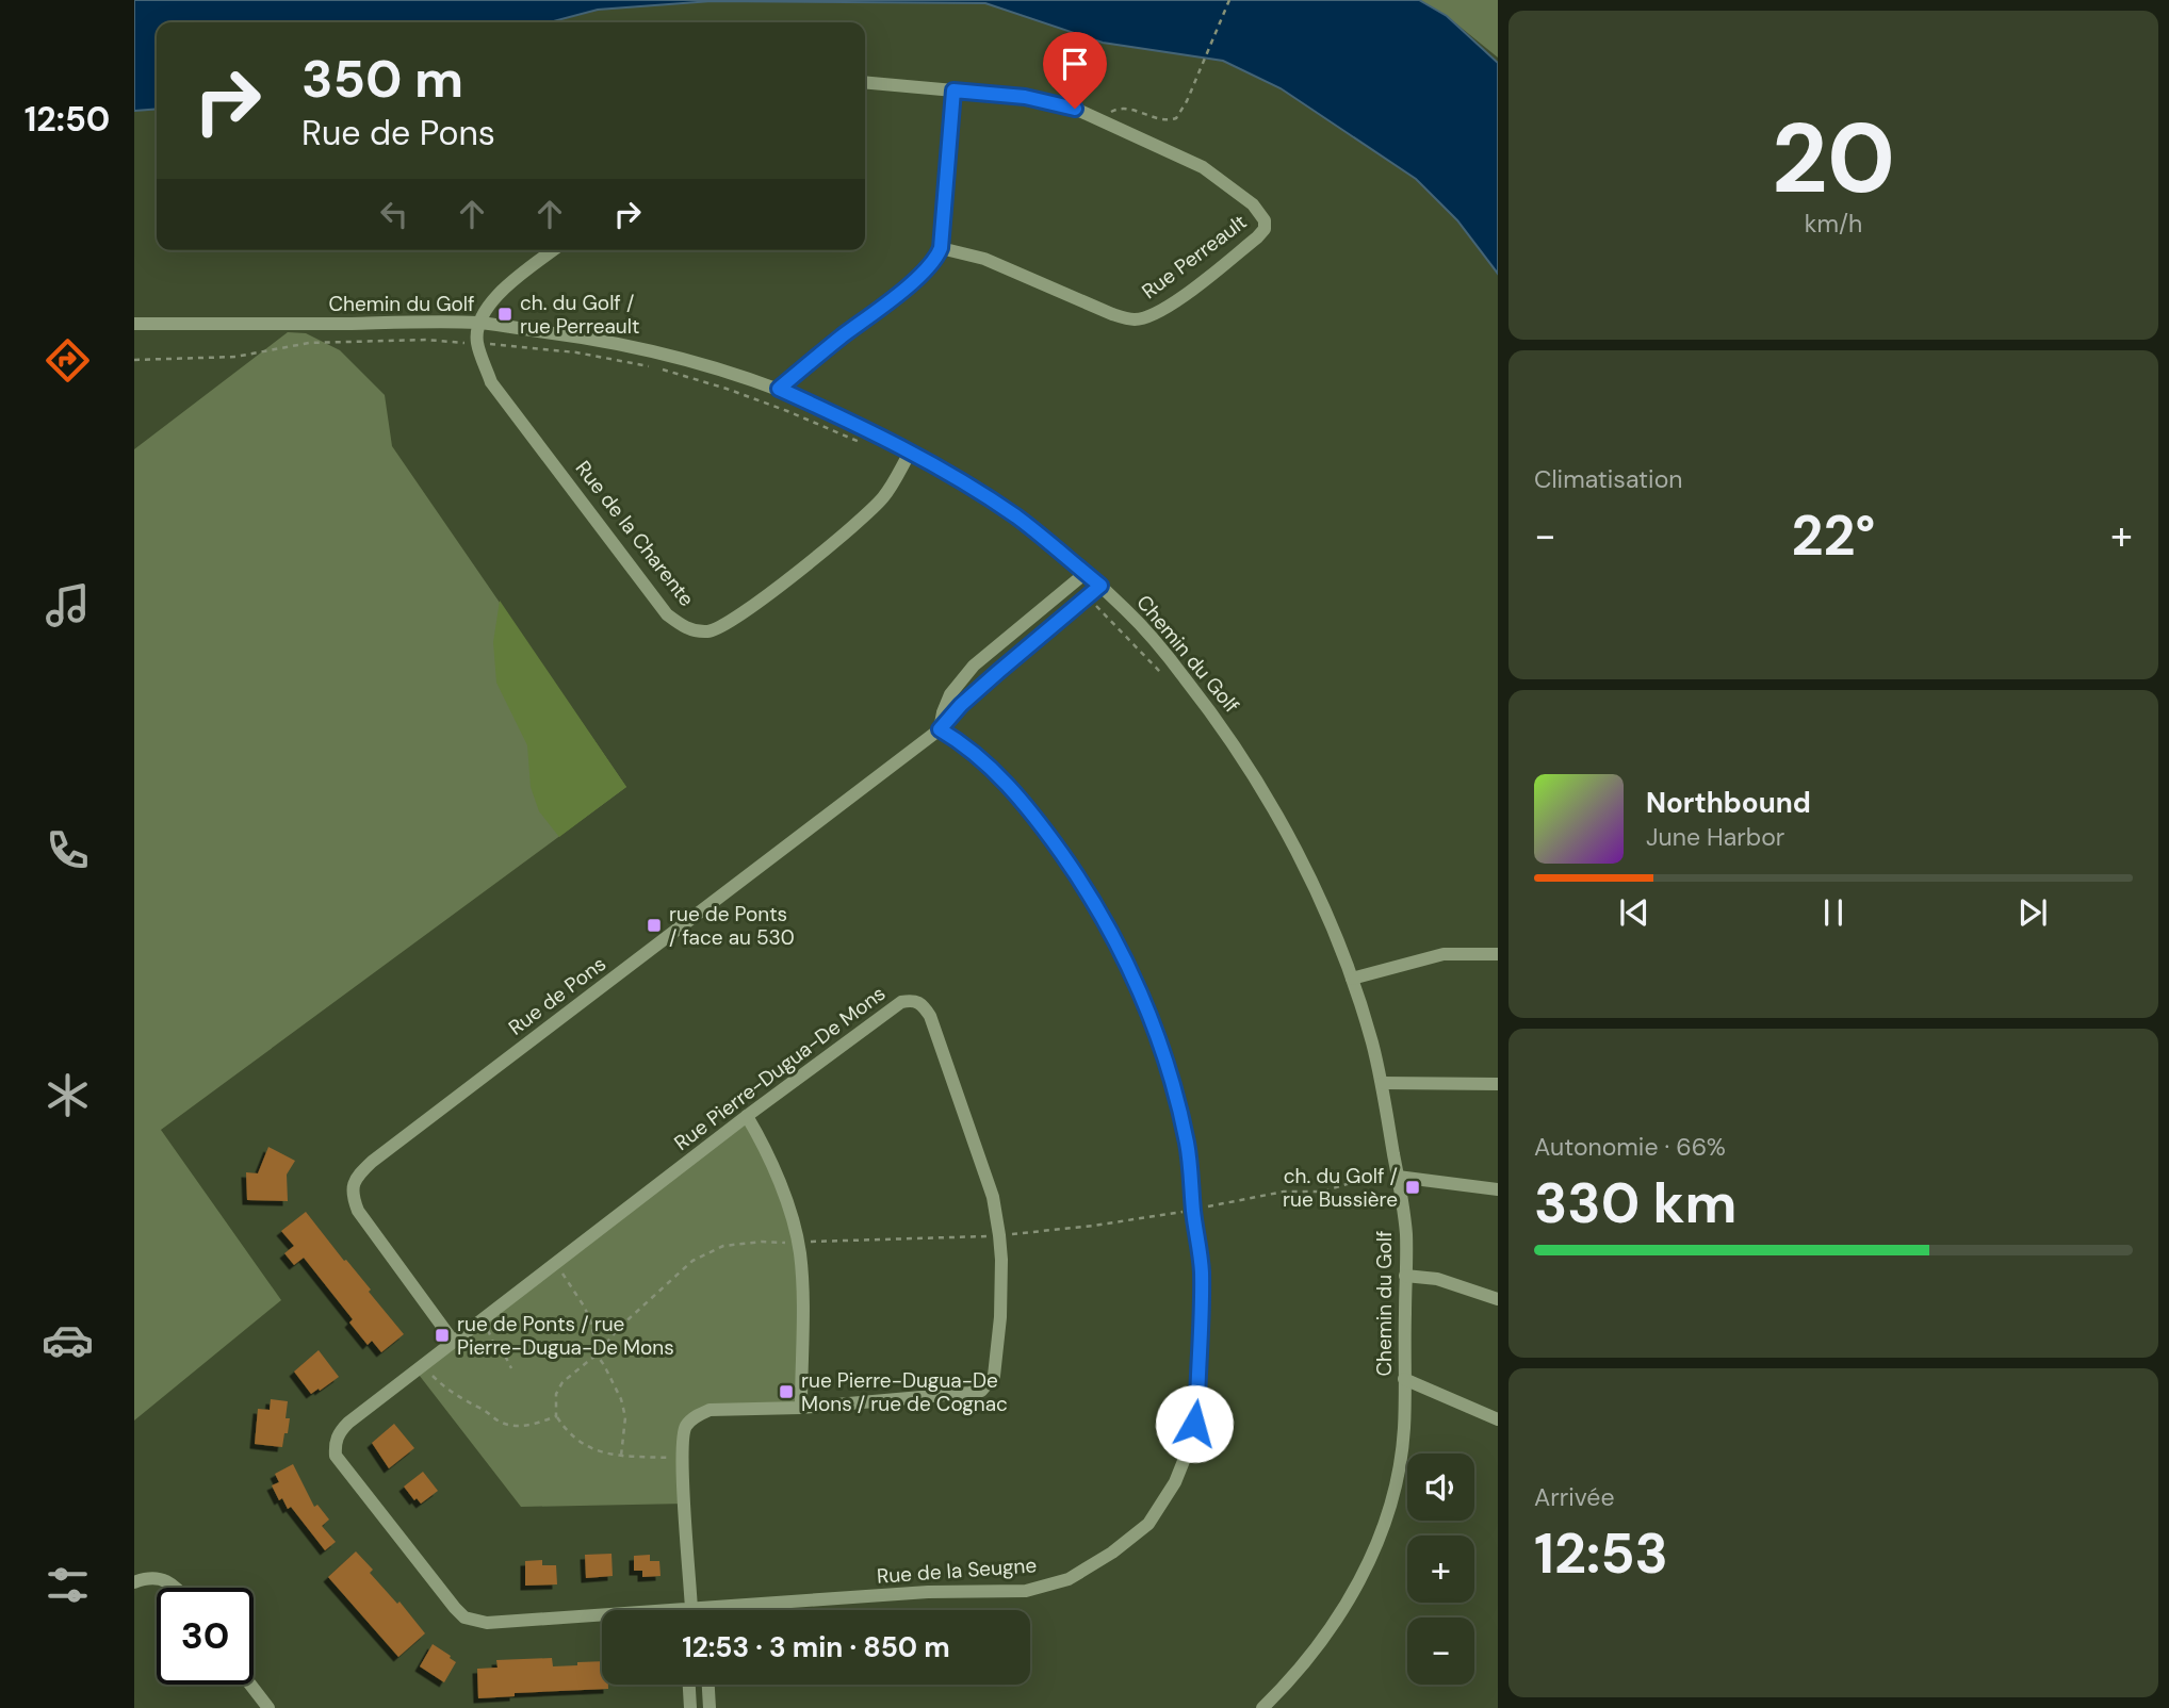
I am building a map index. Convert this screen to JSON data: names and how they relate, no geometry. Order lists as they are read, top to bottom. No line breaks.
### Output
{"streets":{"street":["Rue Perreault","Chemin du Golf","Rue de la Charente","Rue de Pons","Rue Pierre-Dugua-De Mons","Rue de la Seugne"]},"crossings":[["Chemin du Golf","Rue de la Charente"],["Chemin du Golf","Rue de Pons"],["Rue de Pons","Rue Pierre-Dugua-De Mons"],["Rue de Pons","Rue de la Seugne"],["Rue Pierre-Dugua-De Mons","Rue de la Seugne"]],"places":{"transit":["ch. du Golf / rue Perreault","rue de Ponts / face au 530","ch. du Golf / rue Bussière","rue de Ponts / rue Pierre-Dugua-De Mons","rue Pierre-Dugua-De Mons / rue de Cognac"]},"page":{"tabs":"12:50","tile":[["20","km/h"],"Climatisation",["Autonomie · 66%","330 km"],["Arrivée","12:53"]],"turn":["350 m","Rue de Pons"],"heat":["−","22°","+"],"song":["Northbound","June Harbor"],"map_buttons":["+","−"],"limit":"30","trip":"12:53 · 3 min · 850 m"}}
